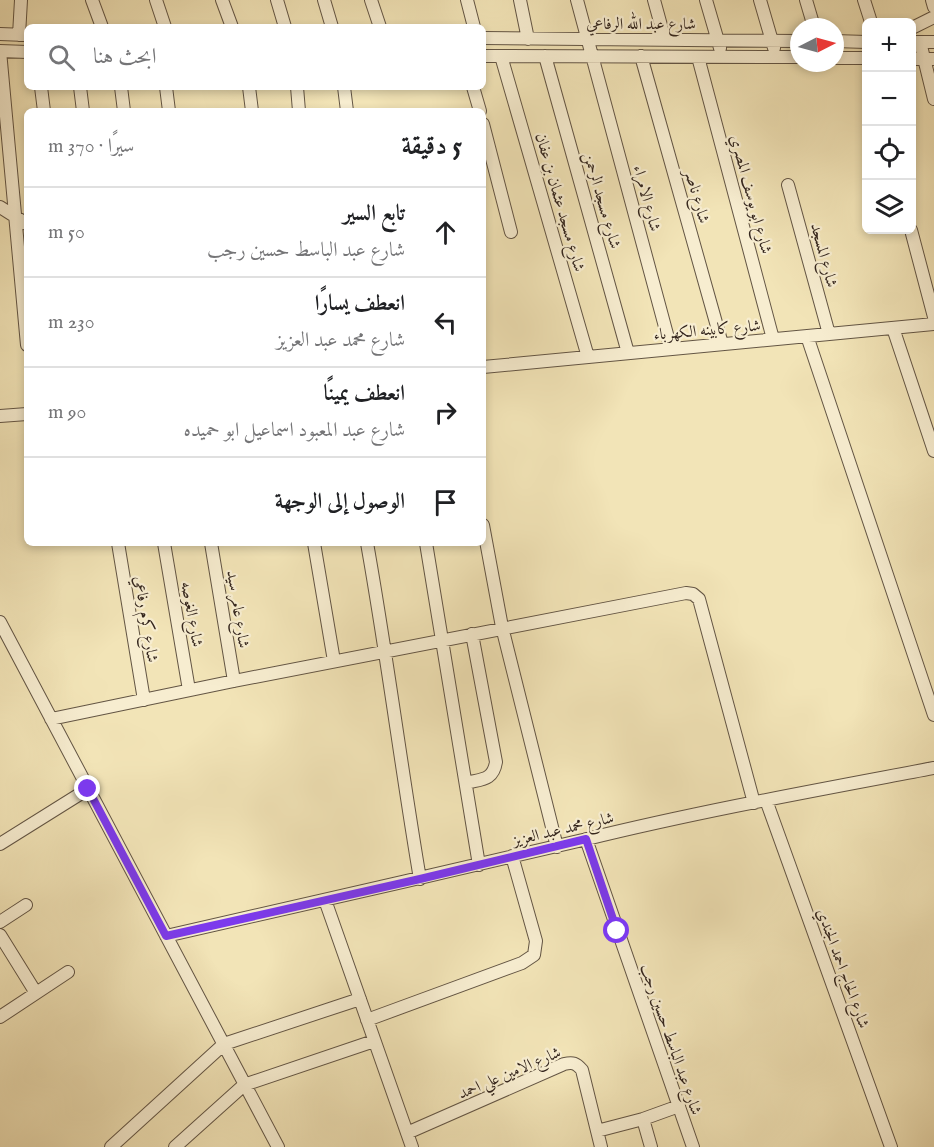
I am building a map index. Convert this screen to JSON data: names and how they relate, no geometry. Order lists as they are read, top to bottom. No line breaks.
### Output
{"streets":{"street":["شارع عبد الله الرفاعي","شارع ابو يوسف المصري","شارع ناصر","شارع الامراء","شارع مسجد الرحمن","شارع مسجد عثمان بن عفان","شارع المسجد","شارع كابينه الكهرباء","شارع عامر سيد","شارع الغوصه","شارع كرم رفاعي","شارع محمد عبد العزيز","شارع الحاج احمد الجندي","شارع عبد الباسط حسين رجب","شارع الامين علي احمد"]},"crossings":[["شارع عبد الله الرفاعي","شارع ابو يوسف المصري"],["شارع عبد الله الرفاعي","شارع ناصر"],["شارع عبد الله الرفاعي","شارع الامراء"],["شارع عبد الله الرفاعي","شارع مسجد الرحمن"],["شارع عبد الله الرفاعي","شارع مسجد عثمان بن عفان"],["شارع ابو يوسف المصري","شارع كابينه الكهرباء"],["شارع ناصر","شارع كابينه الكهرباء"],["شارع الامراء","شارع كابينه الكهرباء"],["شارع مسجد الرحمن","شارع كابينه الكهرباء"],["شارع مسجد عثمان بن عفان","شارع كابينه الكهرباء"],["شارع المسجد","شارع كابينه الكهرباء"],["شارع محمد عبد العزيز","شارع الحاج احمد الجندي"],["شارع محمد عبد العزيز","شارع عبد الباسط حسين رجب"]],"north":"right","page":{"map_buttons":["+","−"],"search":"ابحث هنا","heading":["5 دقيقة","سيرًا · 370 m"],"list":[["تابع السير","شارع عبد الباسط حسين رجب","50 m"],["انعطف يسارًا","شارع محمد عبد العزيز","230 m"],["انعطف يمينًا","شارع عبد المعبود اسماعيل ابو حميده","90 m"],"الوصول إلى الوجهة"]}}
